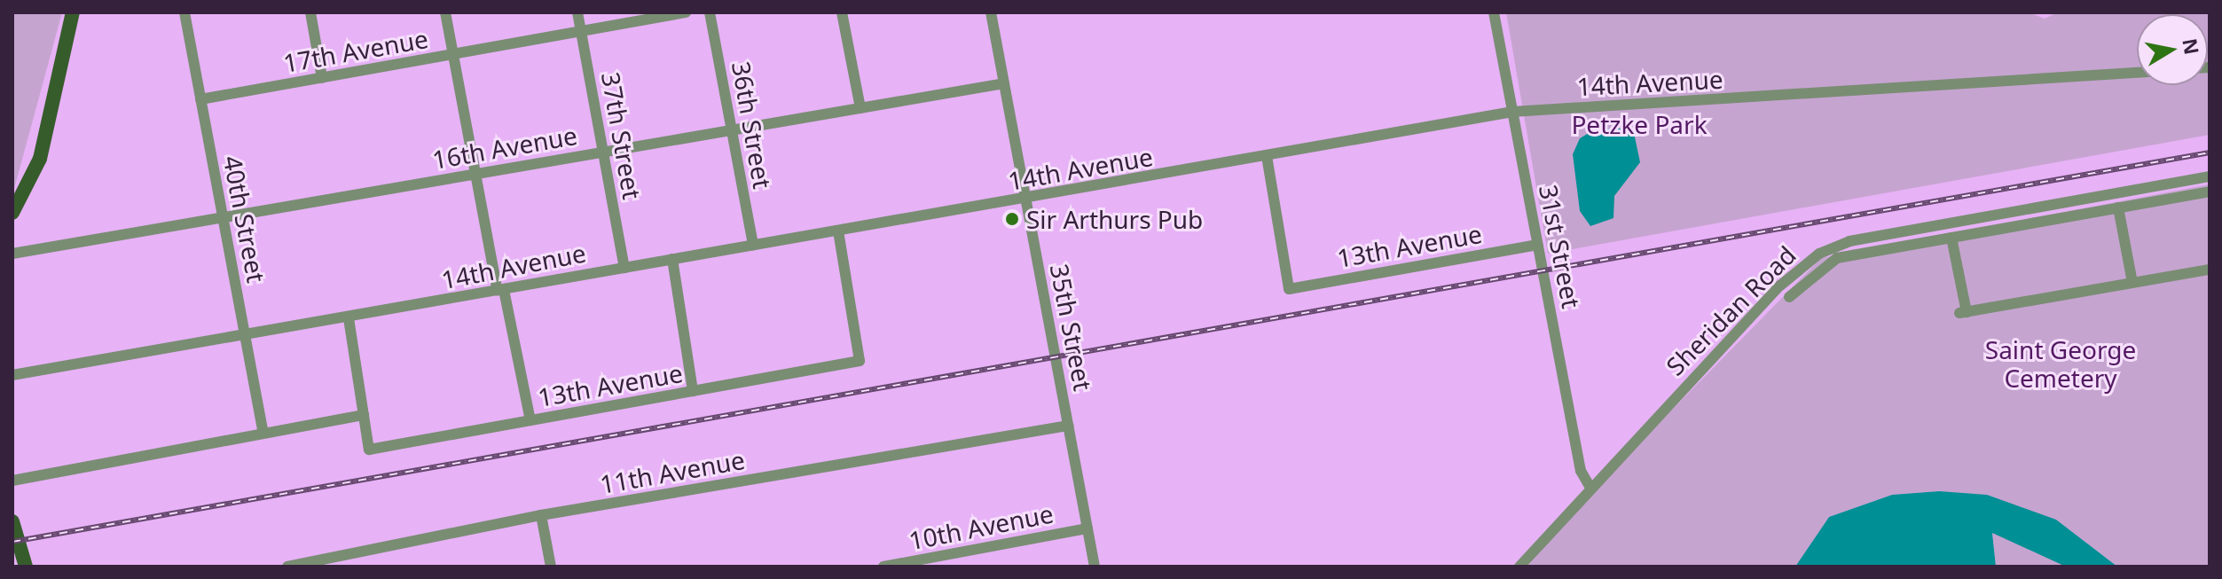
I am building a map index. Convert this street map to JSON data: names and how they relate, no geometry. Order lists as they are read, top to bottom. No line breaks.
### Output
{"streets":{"street":["17th Avenue","14th Avenue","36th Street","37th Street","16th Avenue","40th Street","13th Avenue","31st Street","Sheridan Road","35th Street","11th Avenue","10th Avenue"]},"crossings":[["17th Avenue","37th Street"],["17th Avenue","40th Street"],["14th Avenue","36th Street"],["14th Avenue","37th Street"],["14th Avenue","40th Street"],["14th Avenue","13th Avenue"],["14th Avenue","31st Street"],["14th Avenue","35th Street"],["36th Street","16th Avenue"],["37th Street","16th Avenue"],["16th Avenue","40th Street"],["16th Avenue","35th Street"],["13th Avenue","31st Street"],["31st Street","Sheridan Road"],["35th Street","11th Avenue"],["35th Street","10th Avenue"]],"parks":["Petzke Park","Saint George Cemetery"],"places":["Sir Arthurs Pub"],"north":"right"}
